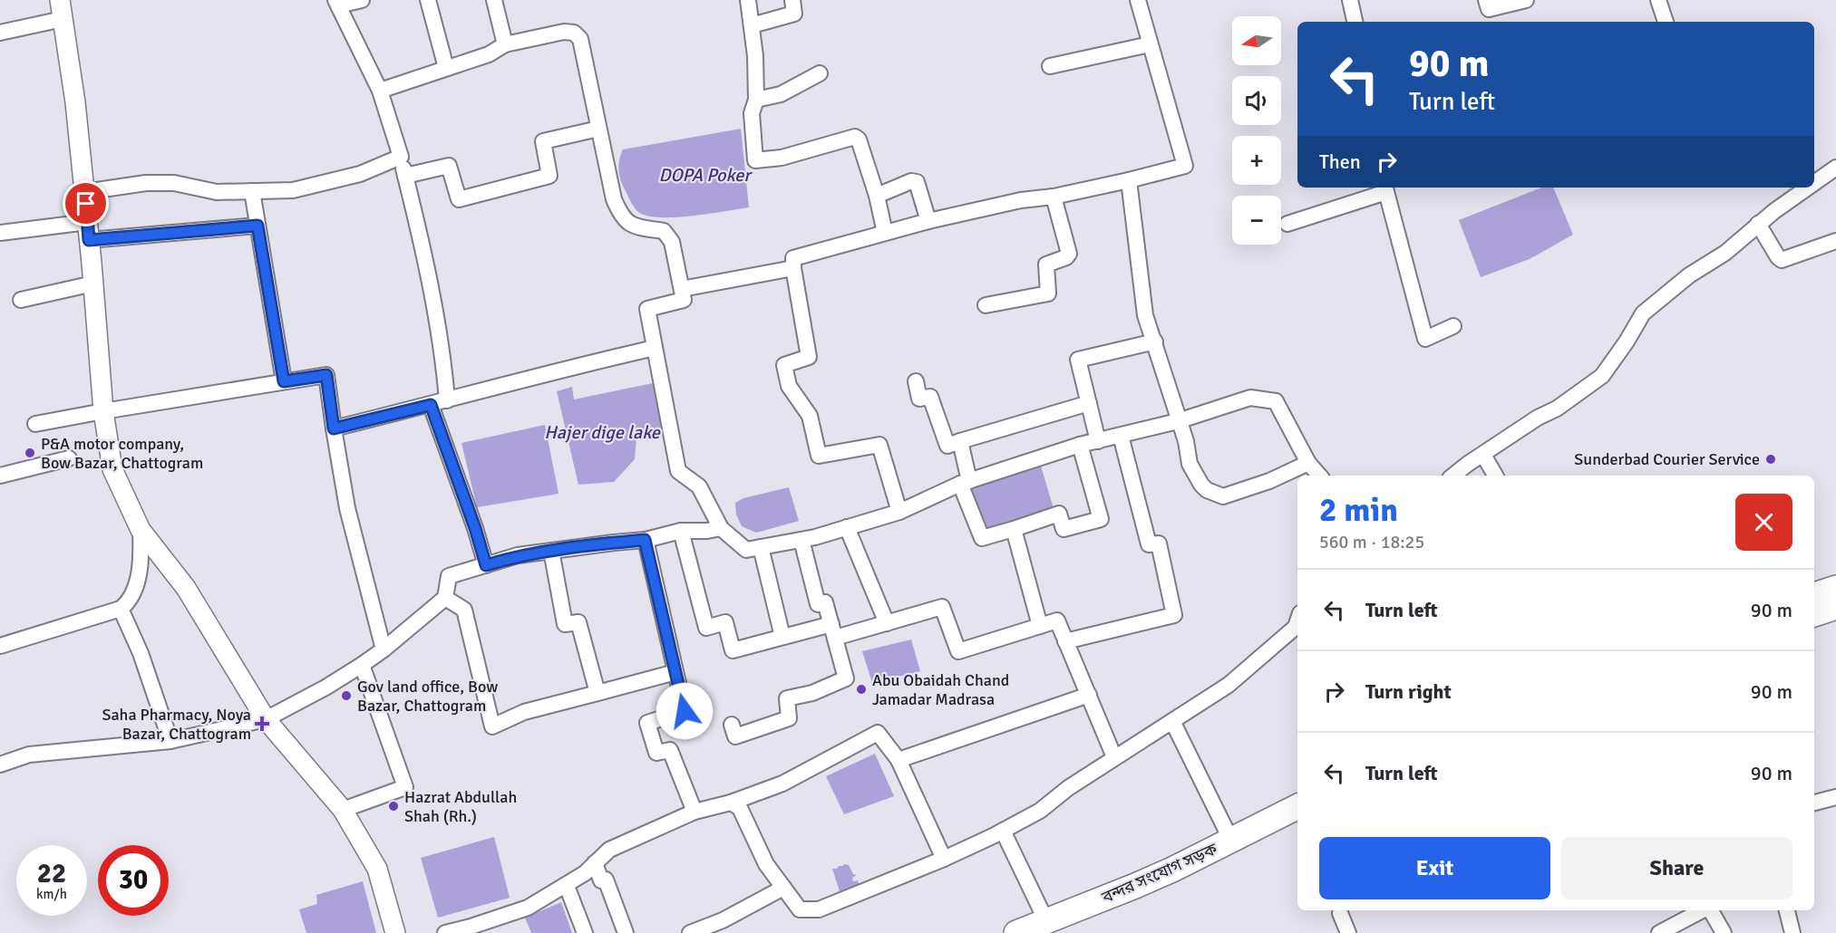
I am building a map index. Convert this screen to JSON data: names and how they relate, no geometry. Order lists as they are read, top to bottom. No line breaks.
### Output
{"streets":{"highway":["বন্দর সংযোগ সড়ক"]},"water":["DOPA Poker","Hajer dige lake"],"places":{"other":["P&A motor company, Bow Bazar, Chattogram","Sunderbad Courier Service","Abu Obaidah Chand Jamadar Madrasa","Gov land office, Bow Bazar, Chattogram","Hazrat Abdullah Shah (Rh.)"],"health":["Saha Pharmacy, Noya Bazar, Chattogram"]},"north":"left","page":{"map_buttons":["+","−"],"turn":["90 m","Turn left"],"then":"Then","heading":["2 min","560 m · 18:25"],"list":[{"name":"Turn left","value":"90 m"},{"name":"Turn right","value":"90 m"},{"name":"Turn left","value":"90 m"}],"buttons":["Exit","Share"],"speed":"22 km/h","limit":"30"}}
